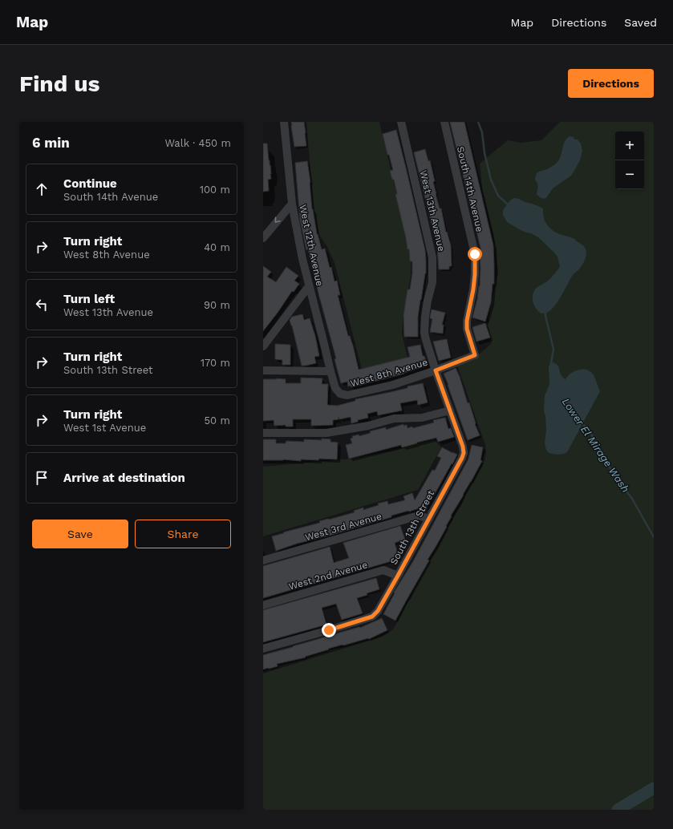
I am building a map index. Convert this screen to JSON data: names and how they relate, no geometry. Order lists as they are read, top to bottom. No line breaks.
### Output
{"streets":{"street":["South 14th Avenue","West 13th Avenue","West 12th Avenue","West 8th Avenue","West 3rd Avenue","South 13th Street","West 2nd Avenue"]},"crossings":[["South 14th Avenue","West 8th Avenue"],["West 13th Avenue","West 8th Avenue"],["West 13th Avenue","South 13th Street"],["West 12th Avenue","West 8th Avenue"],["West 3rd Avenue","South 13th Street"],["South 13th Street","West 2nd Avenue"]],"water":["Lower El Mirage Wash"],"page":{"header":"Map","nav":["Map","Directions","Saved"],"buttons":["Directions",["Save","Share"]],"title":"Find us","heading":["6 min","Walk · 450 m"],"map_buttons":["+","−"],"list":[["Continue","South 14th Avenue","100 m"],["Turn right","West 8th Avenue","40 m"],["Turn left","West 13th Avenue","90 m"],["Turn right","South 13th Street","170 m"],["Turn right","West 1st Avenue","50 m"],"Arrive at destination"]}}
